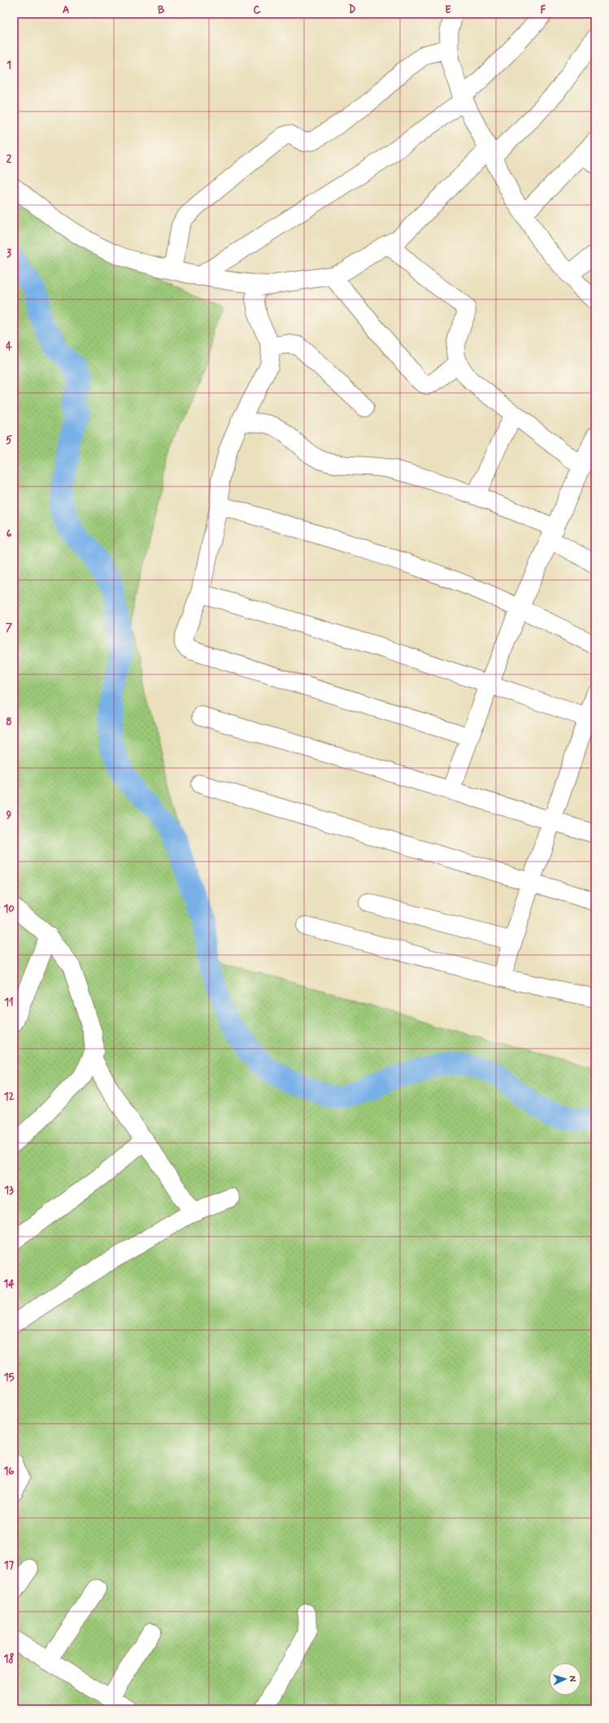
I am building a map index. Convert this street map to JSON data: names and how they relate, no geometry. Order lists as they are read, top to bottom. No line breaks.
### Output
{"north":"right","grid":{"columns":["A","B","C","D","E","F"],"rows":["1","2","3","4","5","6","7","8","9","10","11","12","13","14","15","16","17","18"]}}
